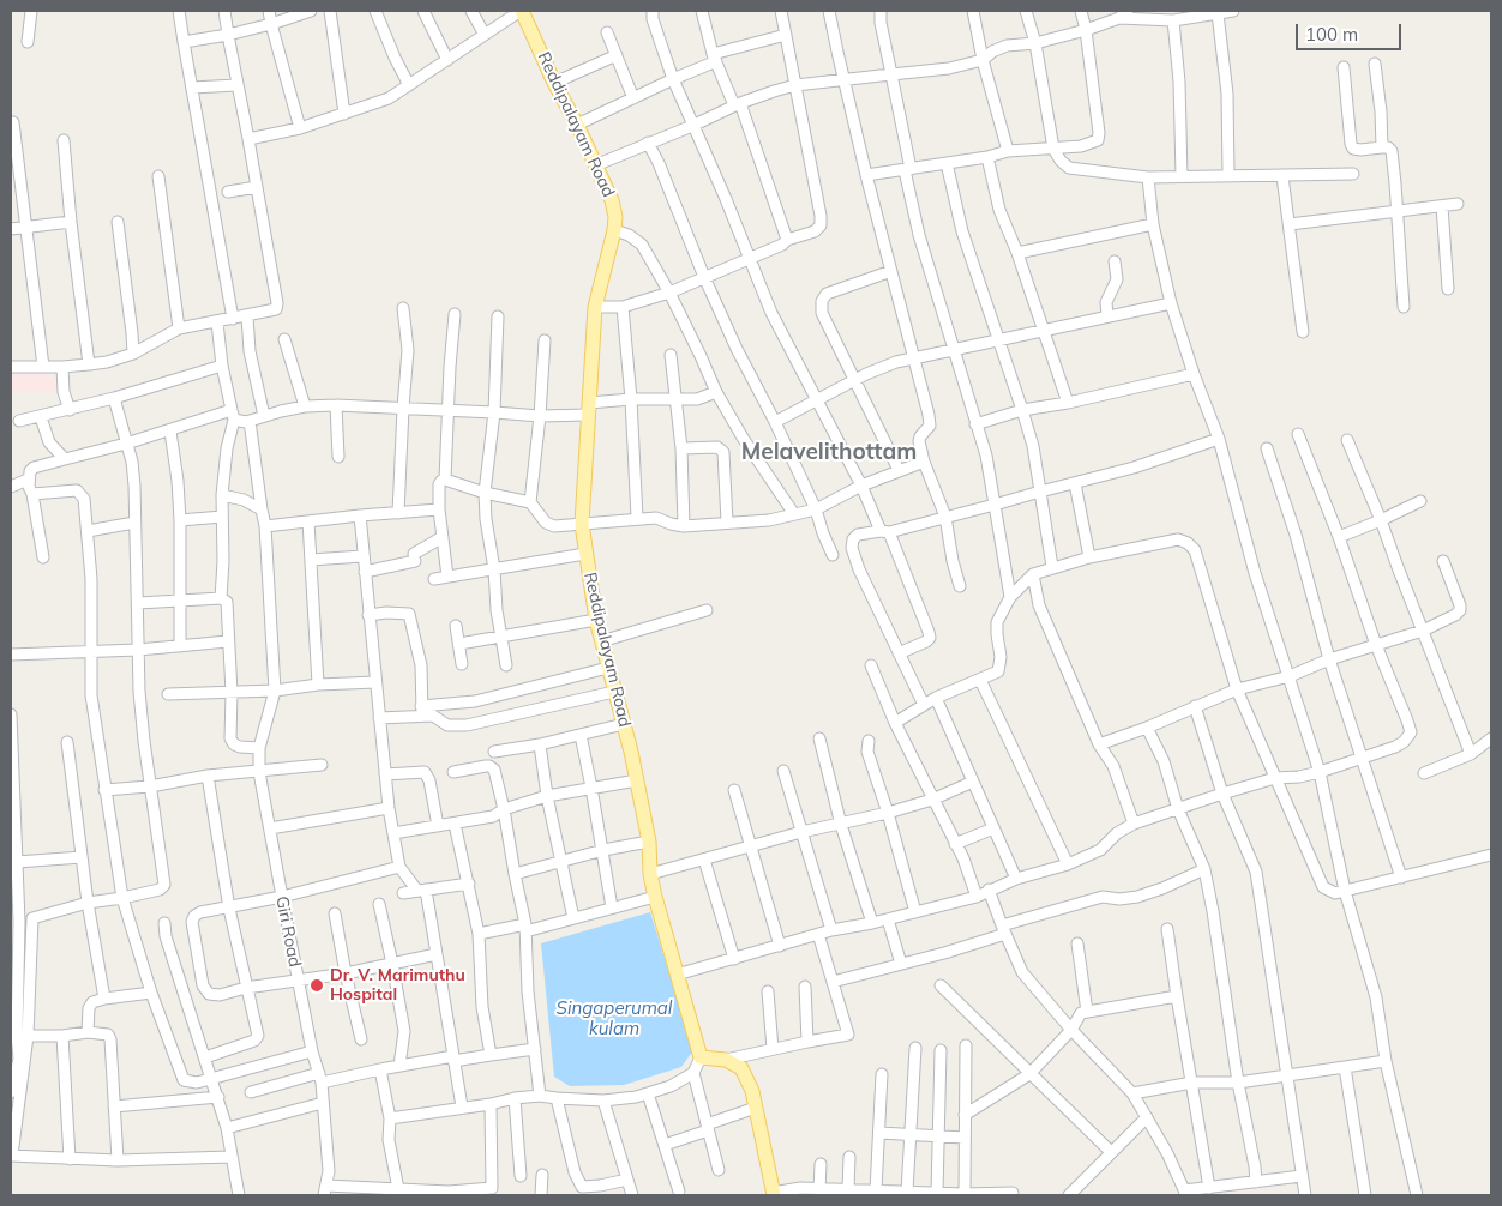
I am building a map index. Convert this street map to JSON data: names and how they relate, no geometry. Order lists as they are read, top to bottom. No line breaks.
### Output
{"streets":{"main road":["Reddipalayam Road"],"street":["Giri Road"]},"districts":["Melavelithottam"],"water":["Singaperumal kulam"],"places":["Dr. V. Marimuthu Hospital"],"scale_bar":"100 m"}
